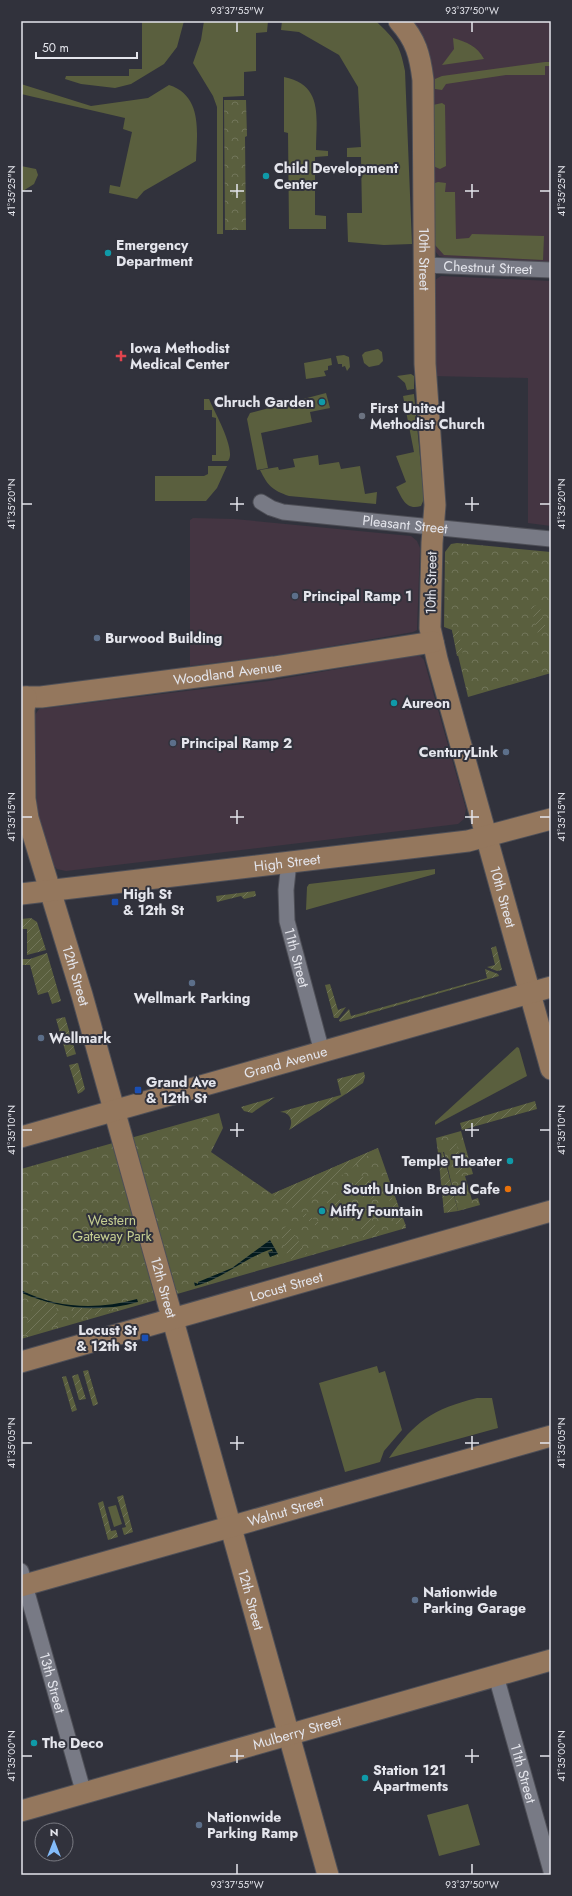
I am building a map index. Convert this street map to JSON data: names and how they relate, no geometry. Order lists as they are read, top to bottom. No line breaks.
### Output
{"streets":{"street":["10th Street","Chestnut Street","Pleasant Street","Woodland Avenue","High Street","11th Street","12th Street","Grand Avenue","Locust Street","Walnut Street","13th Street","Mulberry Street"]},"crossings":[["10th Street","Chestnut Street"],["10th Street","Pleasant Street"],["10th Street","Woodland Avenue"],["10th Street","High Street"],["10th Street","Grand Avenue"],["Woodland Avenue","12th Street"],["High Street","11th Street"],["High Street","12th Street"],["11th Street","Grand Avenue"],["11th Street","Mulberry Street"],["12th Street","Grand Avenue"],["12th Street","Locust Street"],["12th Street","Walnut Street"],["12th Street","Mulberry Street"],["Walnut Street","13th Street"],["13th Street","Mulberry Street"]],"parks":["Western Gateway Park"],"places":{"other":["Child Development Center","Emergency Department","Chruch Garden","First United Methodist Church","Principal Ramp 1","Burwood Building","Aureon","Principal Ramp 2","CenturyLink","Wellmark Parking","Wellmark","Temple Theater","South Union Bread Cafe","Miffy Fountain","Nationwide Parking Garage","The Deco","Station 121 Apartments","Nationwide Parking Ramp"],"health":["Iowa Methodist Medical Center"],"transit":["High St & 12th St","Grand Ave & 12th St","Locust St & 12th St"]},"scale_bar":"50 m","north":"top","coordinates":["93°37'55\"W","93°37'50\"W","41°35'25\"N","41°35'20\"N","41°35'15\"N","41°35'10\"N","41°35'05\"N","41°35'00\"N"]}
